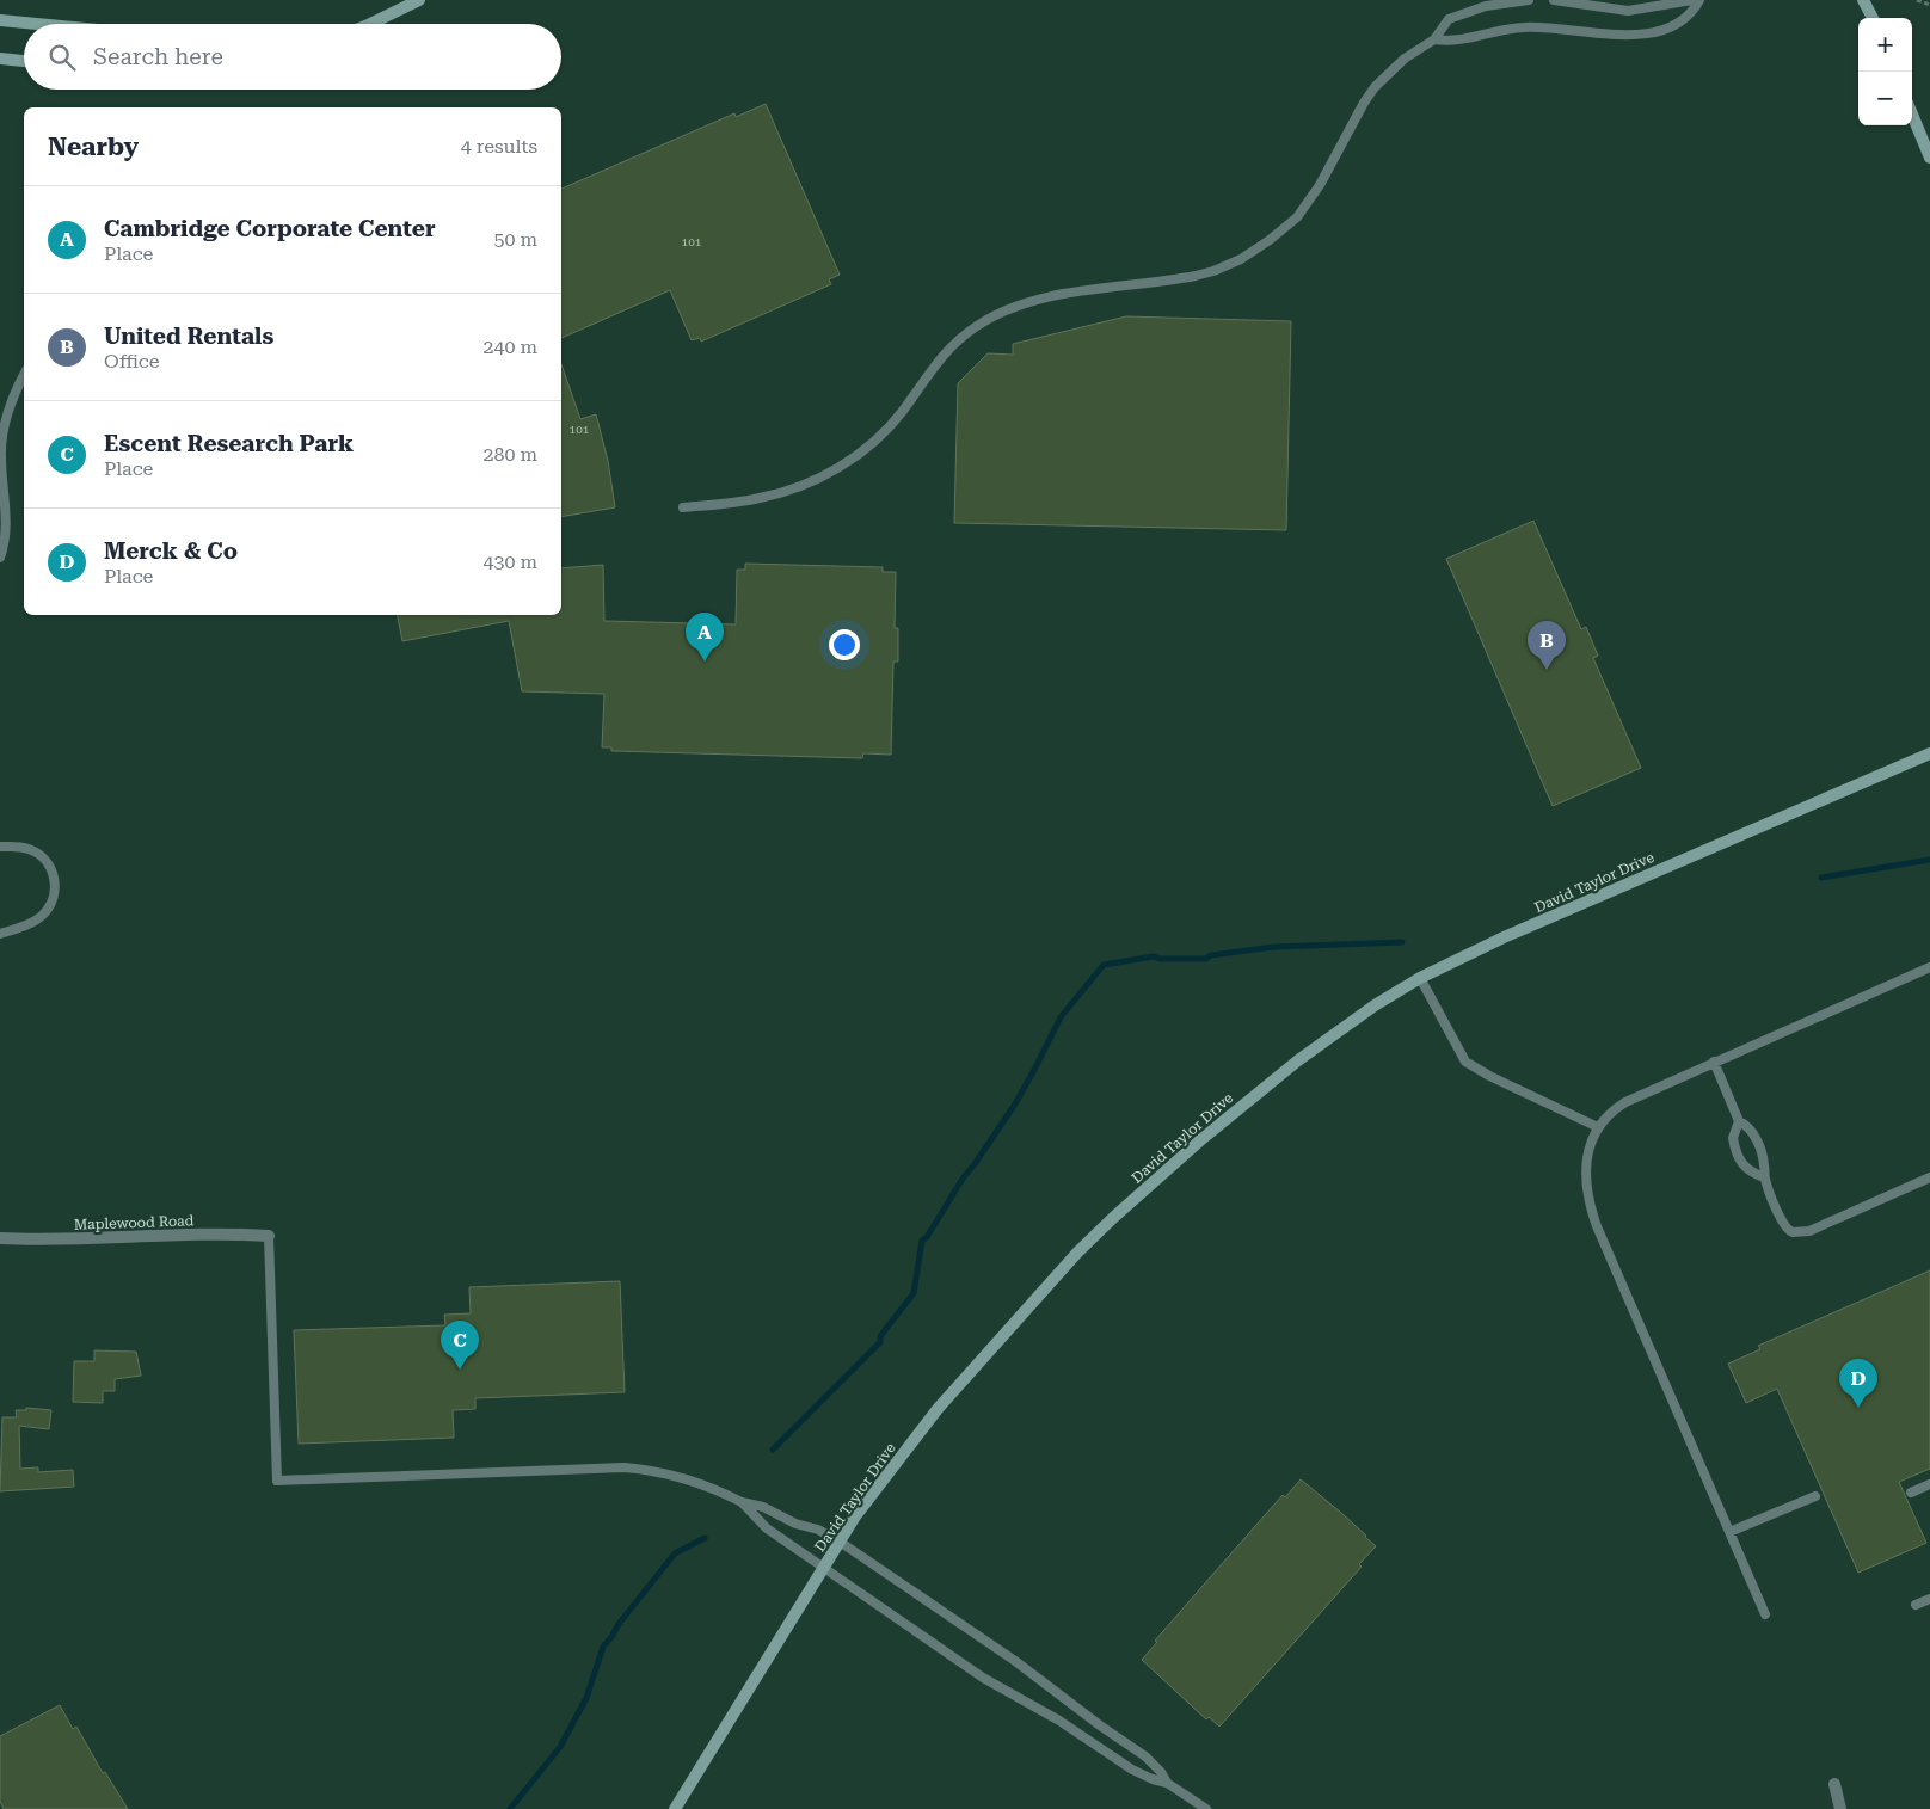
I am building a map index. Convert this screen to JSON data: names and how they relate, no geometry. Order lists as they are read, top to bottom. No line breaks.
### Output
{"streets":{"street":["David Taylor Drive","Maplewood Road"]},"house_numbers":["101","101"],"page":{"map_buttons":["+","−"],"search":"Search here","heading":["Nearby","4 results"],"list":[{"mark":"A","name":"Cambridge Corporate Center","note":"Place","value":"50 m"},{"mark":"B","name":"United Rentals","note":"Office","value":"240 m"},{"mark":"C","name":"Escent Research Park","note":"Place","value":"280 m"},{"mark":"D","name":"Merck & Co","note":"Place","value":"430 m"}],"pins":["A","B","C","D"]}}
